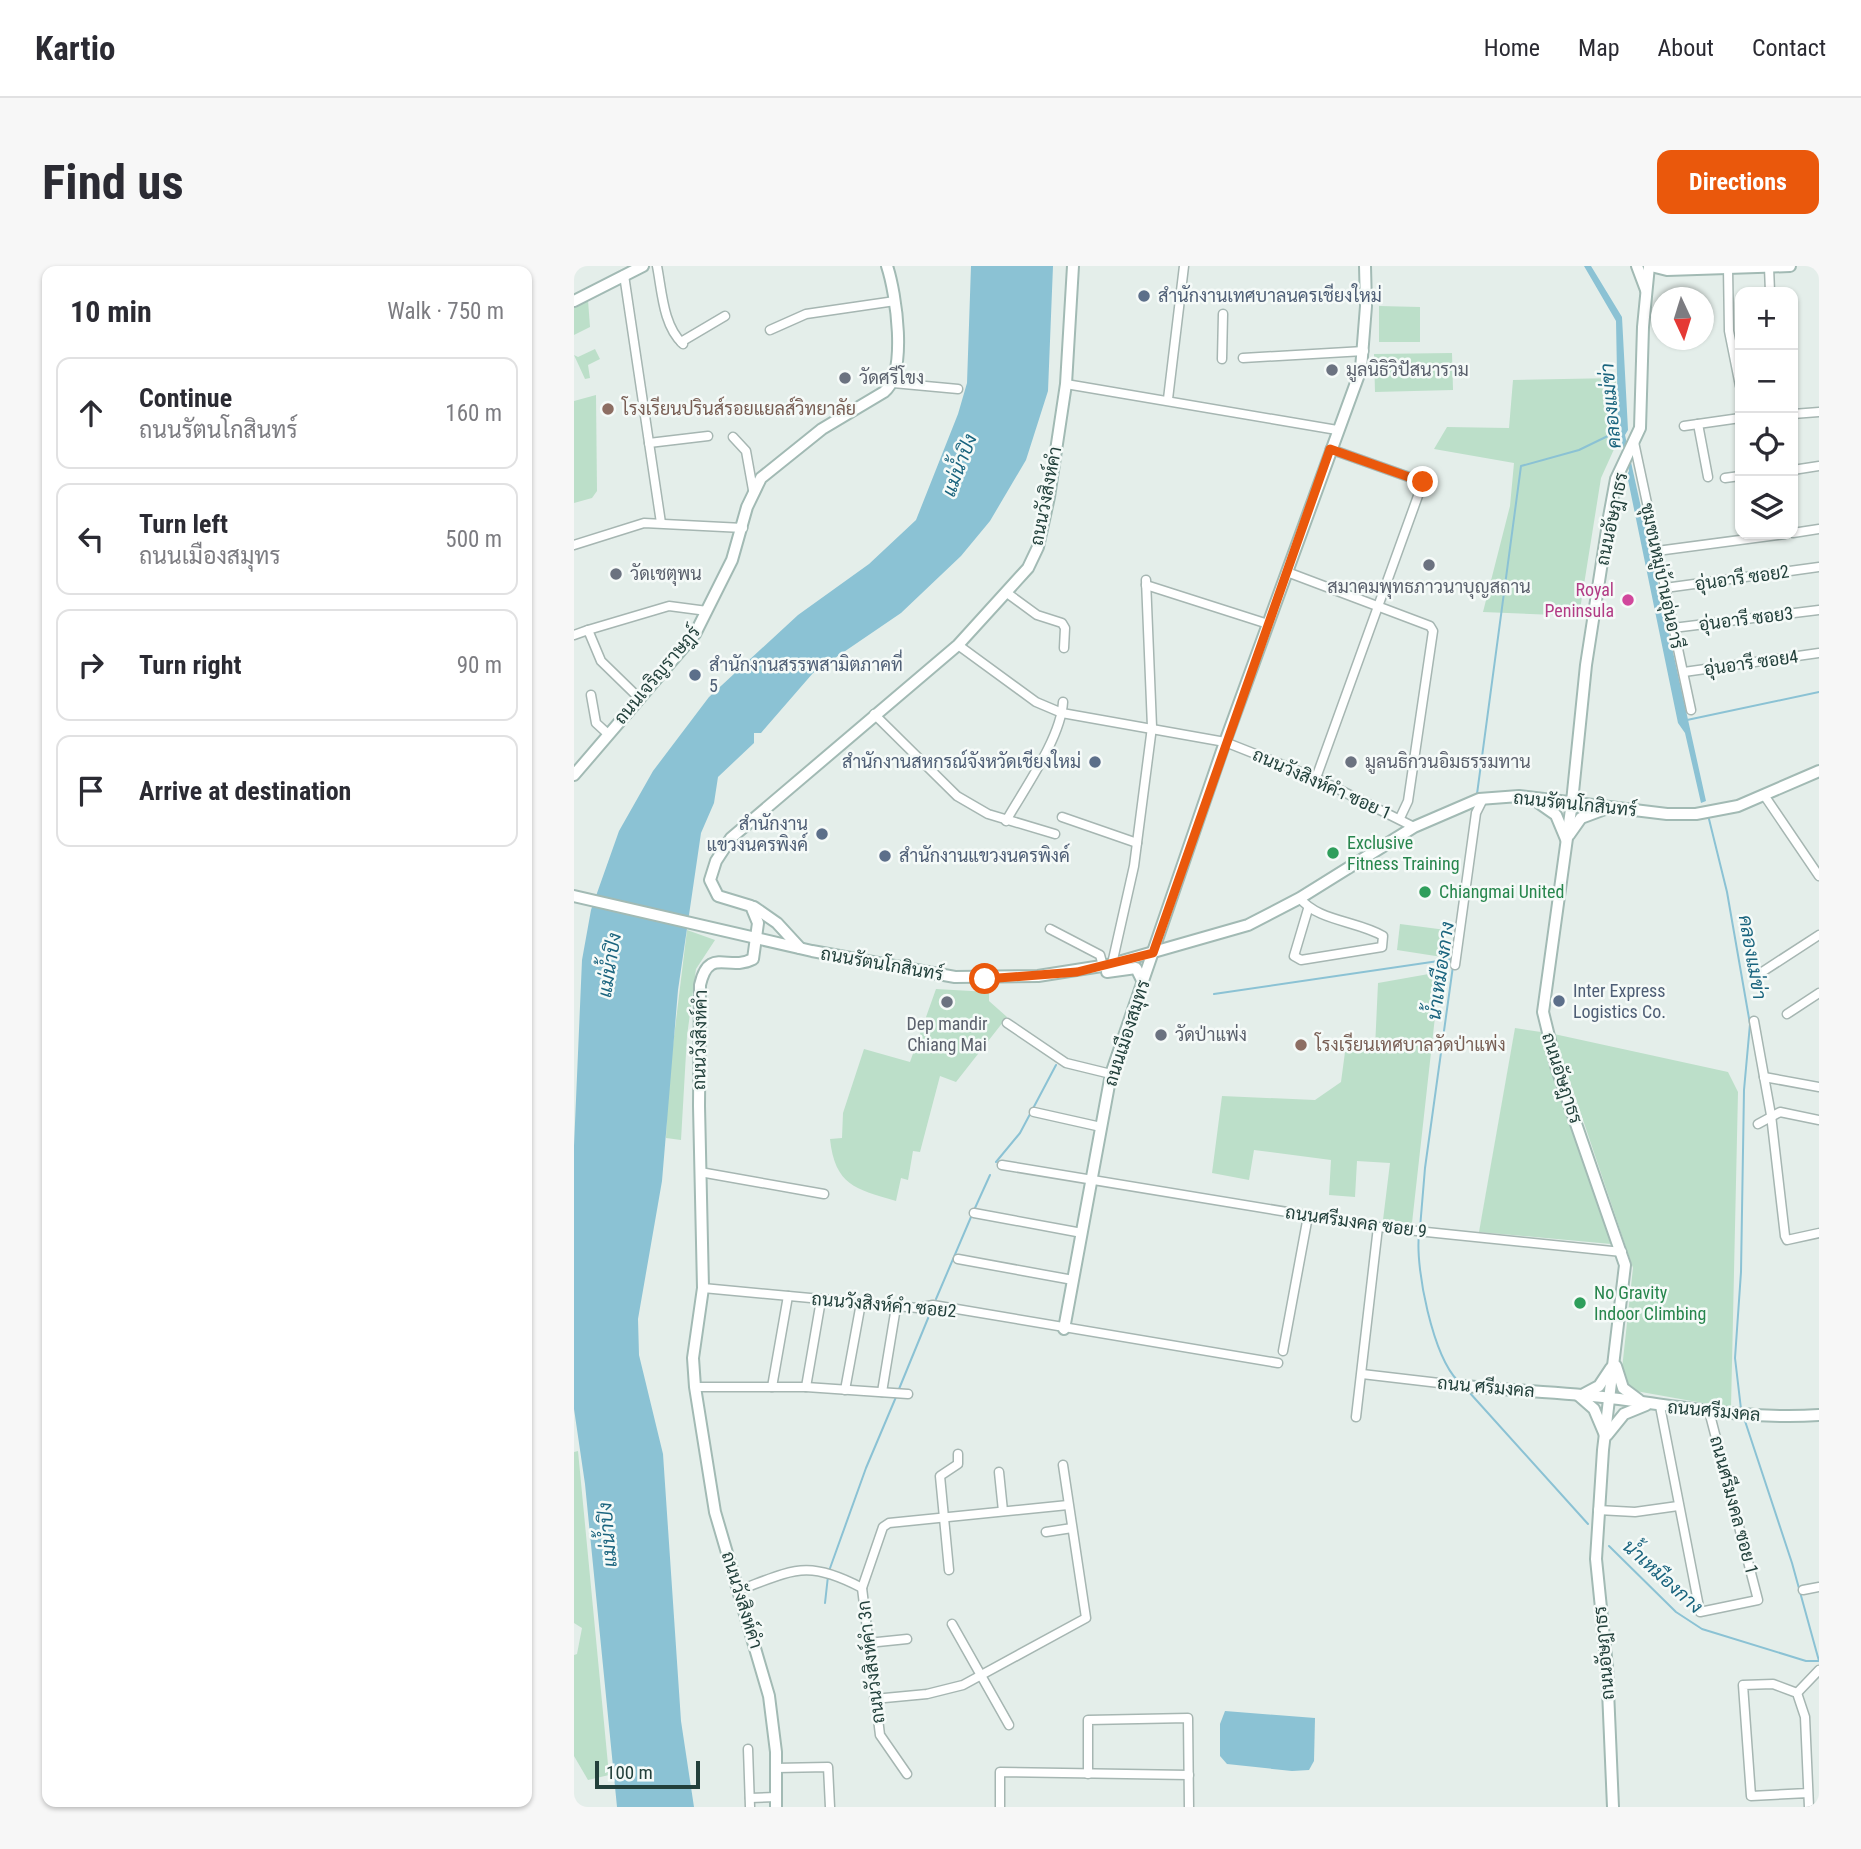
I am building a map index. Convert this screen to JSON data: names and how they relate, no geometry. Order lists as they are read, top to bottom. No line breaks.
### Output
{"streets":{"street":["ถนนวังสิงห์คำ","ถนนอัษฎาธร","ชุมชนหมู่บ้านอุ่นอารี","อุ่นอารี ซอย2","อุ่นอารี ซอย3","อุ่นอารี ซอย4","ถนนเจริญราษฎร์","ถนนวังสิงห์คำ ซอย 1","ถนนรัตนโกสินทร์","ถนนเมืองสมุทร","ถนนศรีมงคล ซอย 9","ถนนวังสิงห์คำ ซอย2","ถนน ศรีมงคล","ถนนศรีมงคล","ถนนศรีมงคล ซอย 1","ถนนวังสิงห์คำ 3ก"]},"crossings":[["ถนนวังสิงห์คำ","ถนนวังสิงห์คำ ซอย 1"],["ถนนวังสิงห์คำ","ถนนรัตนโกสินทร์"],["ถนนวังสิงห์คำ","ถนนวังสิงห์คำ ซอย2"],["ถนนวังสิงห์คำ","ถนนวังสิงห์คำ 3ก"],["ถนนอัษฎาธร","ชุมชนหมู่บ้านอุ่นอารี"],["ถนนอัษฎาธร","ถนนรัตนโกสินทร์"],["ถนนอัษฎาธร","ถนนศรีมงคล ซอย 9"],["ถนนอัษฎาธร","ถนน ศรีมงคล"],["ถนนอัษฎาธร","ถนนศรีมงคล"],["ชุมชนหมู่บ้านอุ่นอารี","อุ่นอารี ซอย2"],["ชุมชนหมู่บ้านอุ่นอารี","อุ่นอารี ซอย3"],["ชุมชนหมู่บ้านอุ่นอารี","อุ่นอารี ซอย4"],["ถนนวังสิงห์คำ ซอย 1","ถนนรัตนโกสินทร์"],["ถนนวังสิงห์คำ ซอย 1","ถนนเมืองสมุทร"],["ถนนรัตนโกสินทร์","ถนนเมืองสมุทร"],["ถนนเมืองสมุทร","ถนนศรีมงคล ซอย 9"],["ถนนเมืองสมุทร","ถนนวังสิงห์คำ ซอย2"],["ถนน ศรีมงคล","ถนนศรีมงคล"],["ถนนศรีมงคล","ถนนศรีมงคล ซอย 1"]],"water":["คลองแม่ข่า","แม่น้ำปิง","น้ำเหมืองกาง"],"places":["สำนักงานเทศบาลนครเชียงใหม่","มูลนิธิวิปัสนาราม","วัดศรีโขง","โรงเรียนปรินส์รอยแยลส์วิทยาลัย","สมาคมพุทธภาวนาบุญสถาน","วัดเชตุพน","Royal Peninsula","สำนักงานสรรพสามิตภาคที่ 5","สำนักงานสหกรณ์จังหวัดเชียงใหม่","มูลนธิกวนอิมธรรมทาน","สำนักงาน แขวงนครพิงค์","Exclusive Fitness Training","สำนักงานแขวงนครพิงค์","Chiangmai United","Inter Express Logistics Co.","Dep mandir Chiang Mai","วัดป่าแพ่ง","โรงเรียนเทศบาลวัดป่าแพ่ง","No Gravity Indoor Climbing"],"scale_bar":"100 m","north":"bottom","page":{"header":"Kartio","nav":["Home","Map","About","Contact"],"buttons":"Directions","title":"Find us","heading":["10 min","Walk · 750 m"],"map_buttons":["+","−"],"list":[["Continue","ถนนรัตนโกสินทร์","160 m"],["Turn left","ถนนเมืองสมุทร","500 m"],["Turn right","90 m"],"Arrive at destination"],"scale":"100 m"}}
